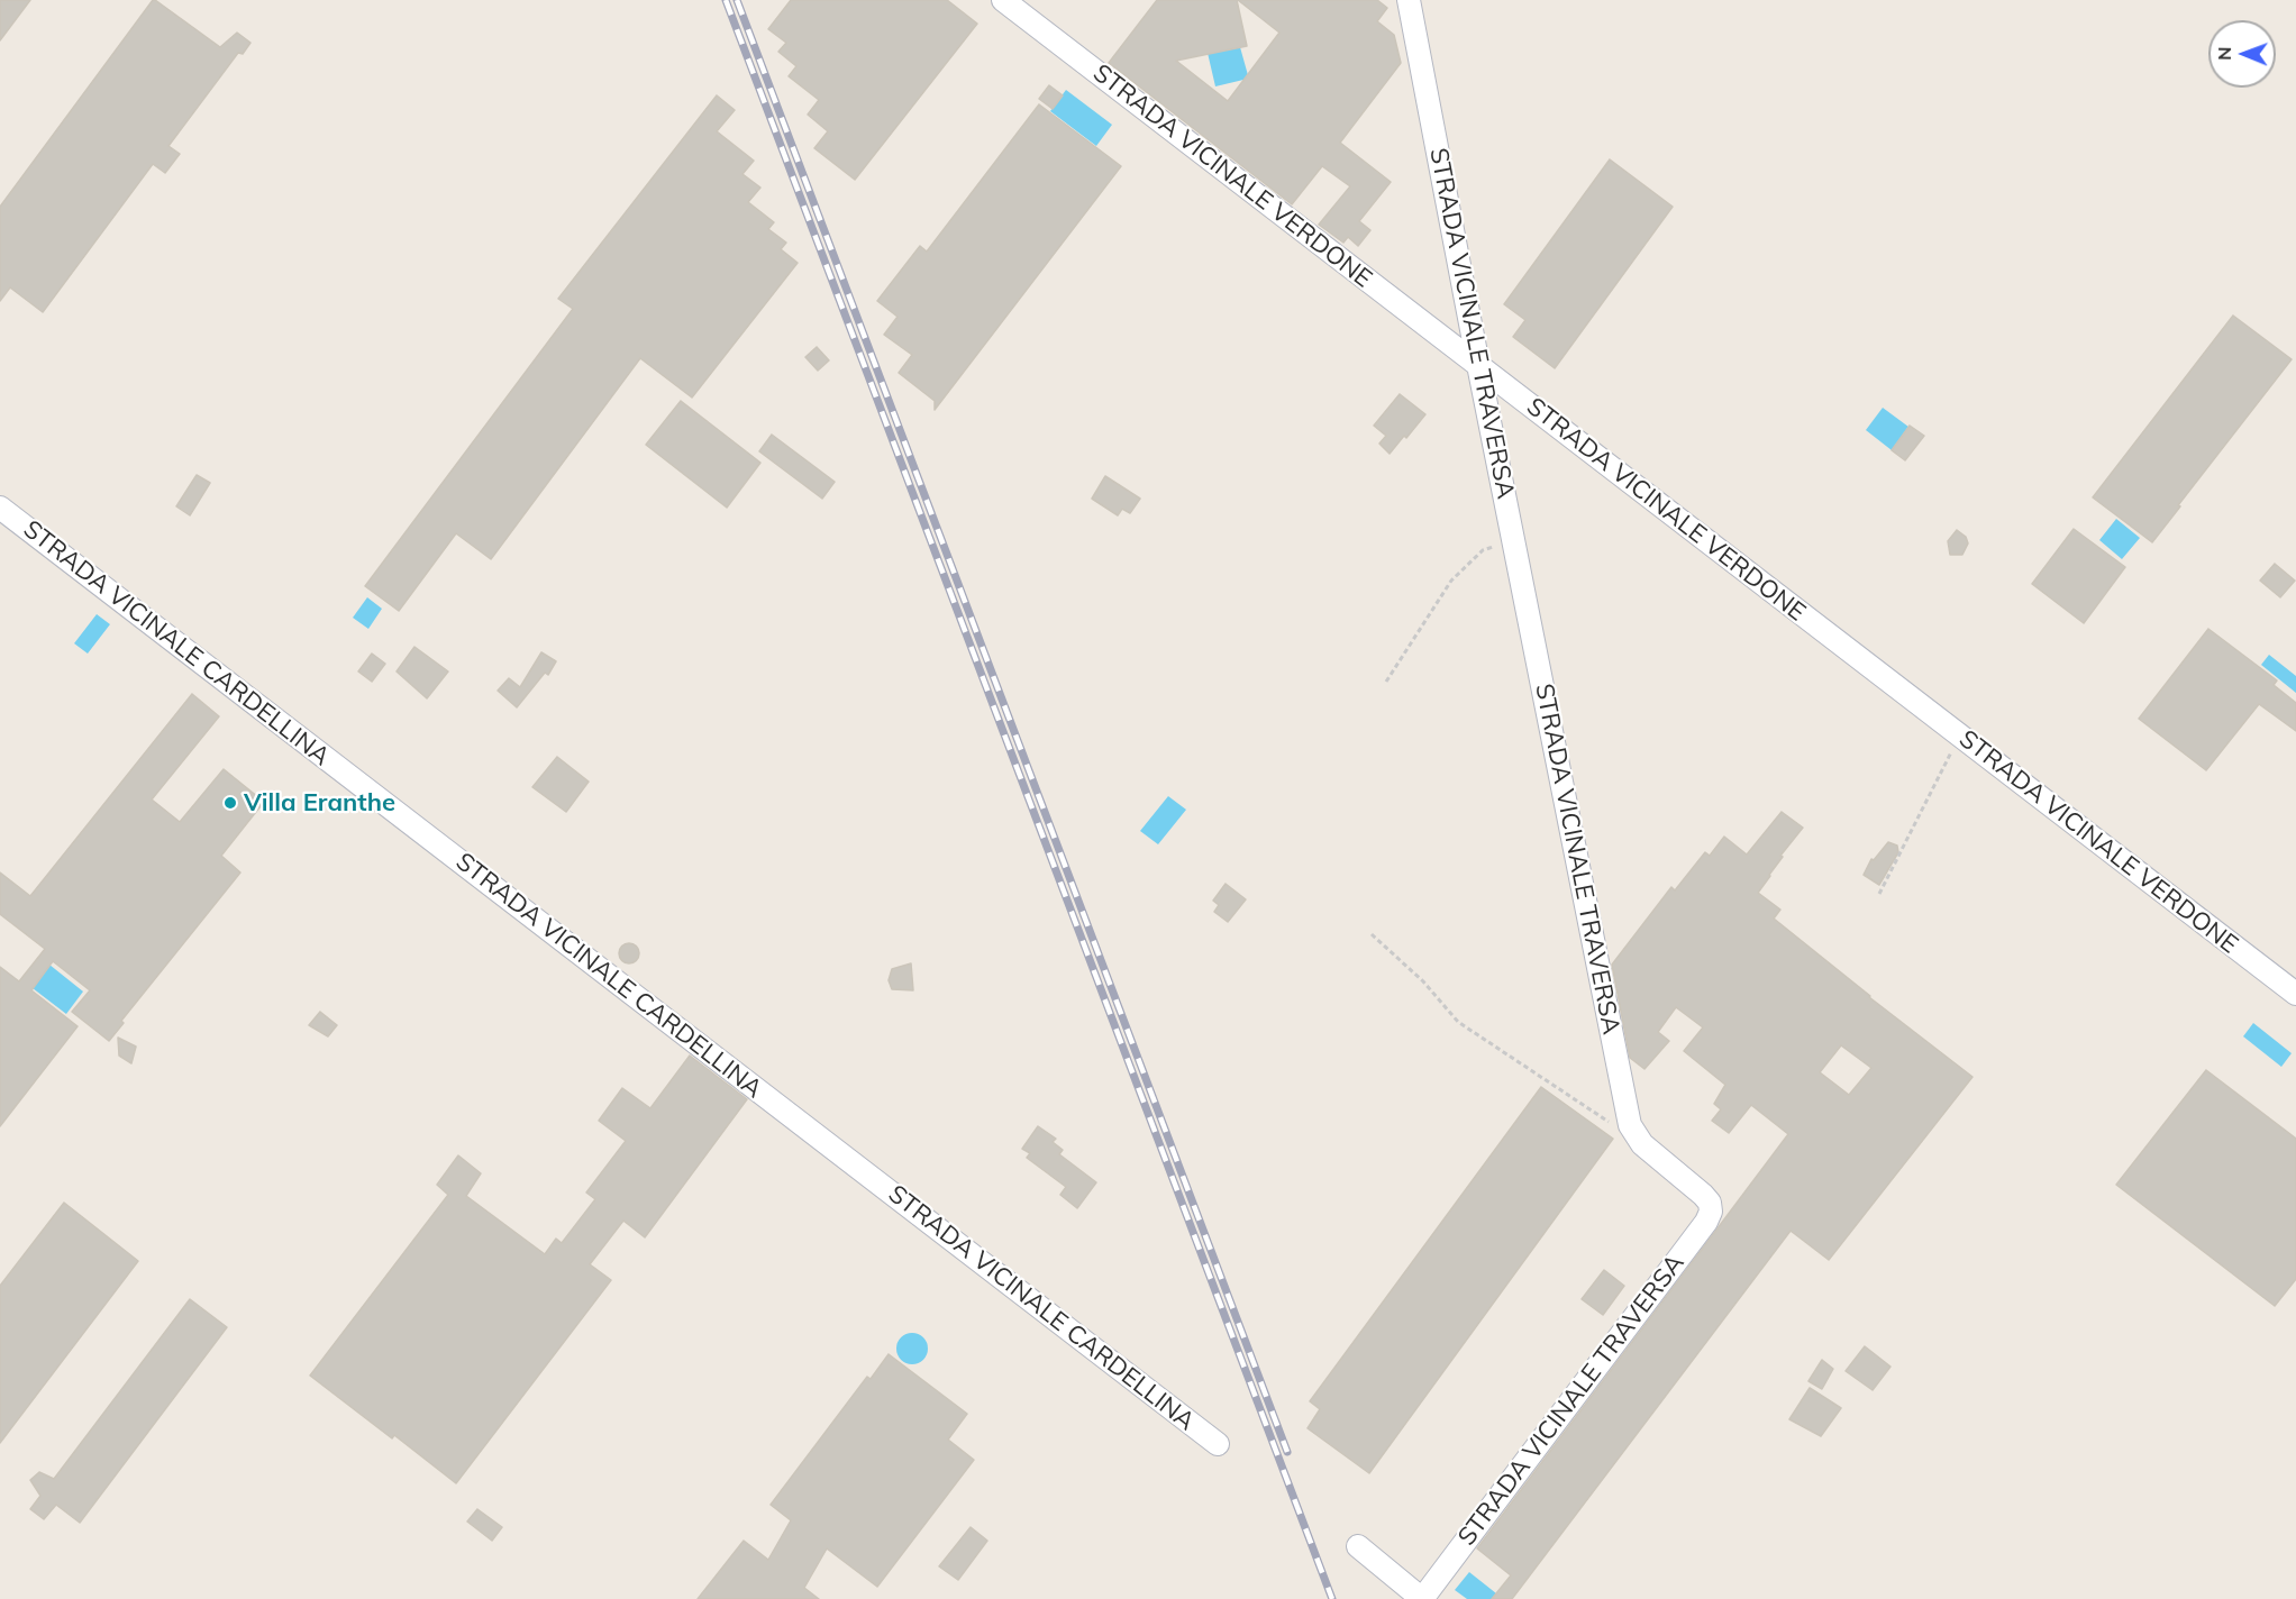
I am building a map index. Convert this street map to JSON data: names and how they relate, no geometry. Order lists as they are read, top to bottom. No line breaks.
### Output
{"streets":{"street":["STRADA VICINALE VERDONE","STRADA VICINALE TRAVERSA","STRADA VICINALE CARDELLINA"]},"crossings":[["STRADA VICINALE VERDONE","STRADA VICINALE TRAVERSA"]],"places":["Villa Eranthe"],"north":"left"}
